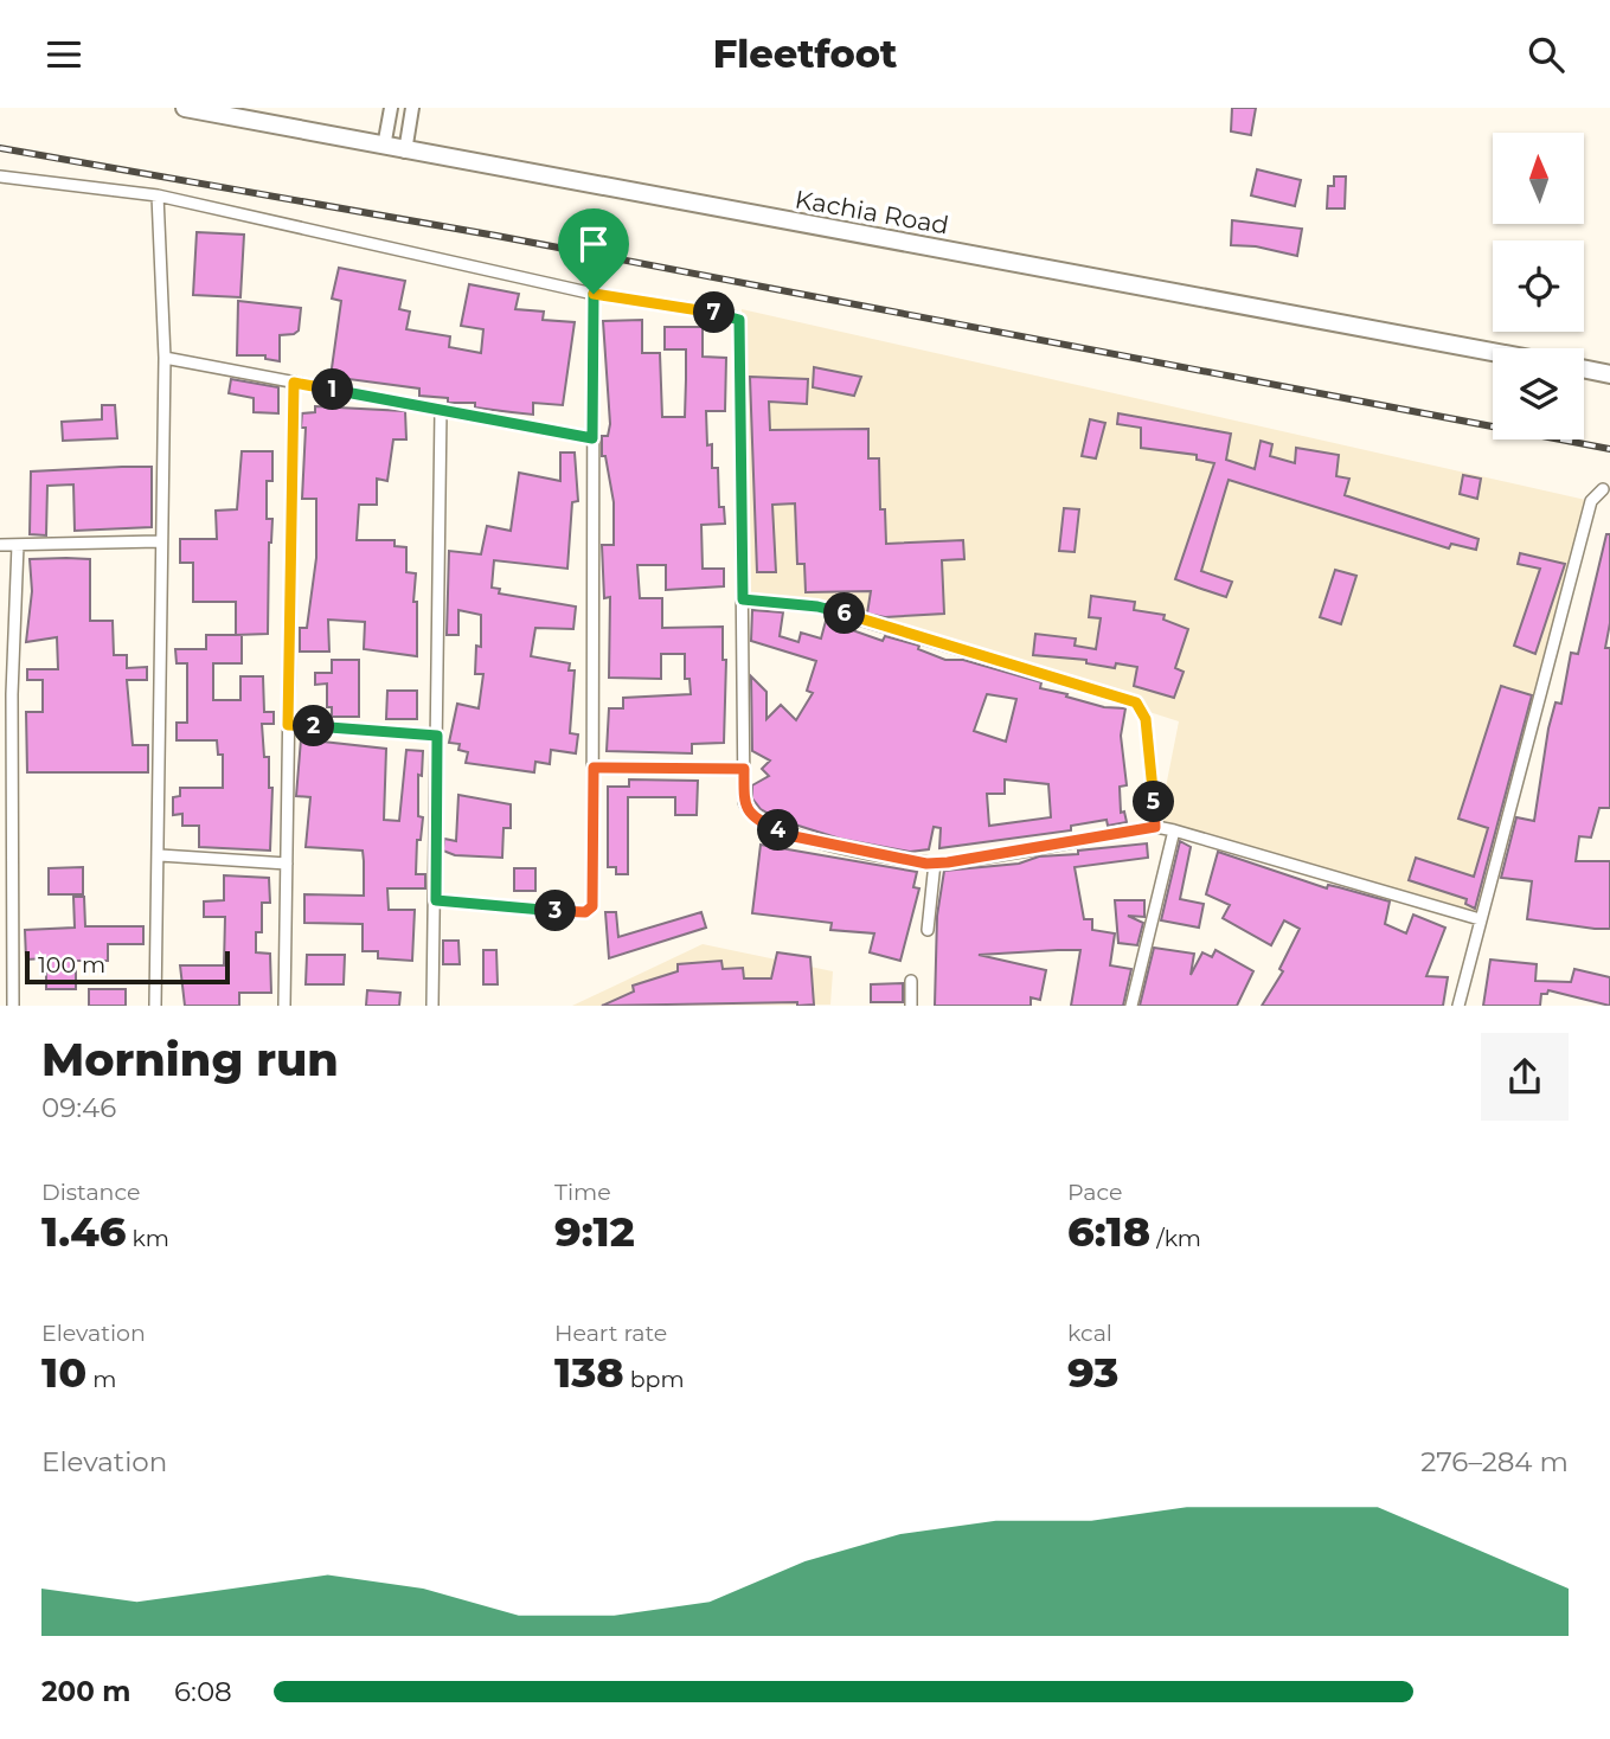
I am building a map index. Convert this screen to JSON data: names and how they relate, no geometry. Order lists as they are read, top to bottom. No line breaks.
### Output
{"streets":{"main road":["Kachia Road"]},"scale_bar":"100 m","north":"top","page":{"header":"Fleetfoot","pins":["7","1","6","2","5","4","3"],"scale":"100 m","heading":["Morning run","09:46"],"stats":[["Distance","1.46 km"],["Time","9:12"],["Pace","6:18 /km"],["Elevation","10 m"],["Heart rate","138 bpm"],["kcal","93"]],"chart":["Elevation","276–284 m"],"list":[{"name":"200 m","note":"6:08"}]}}
